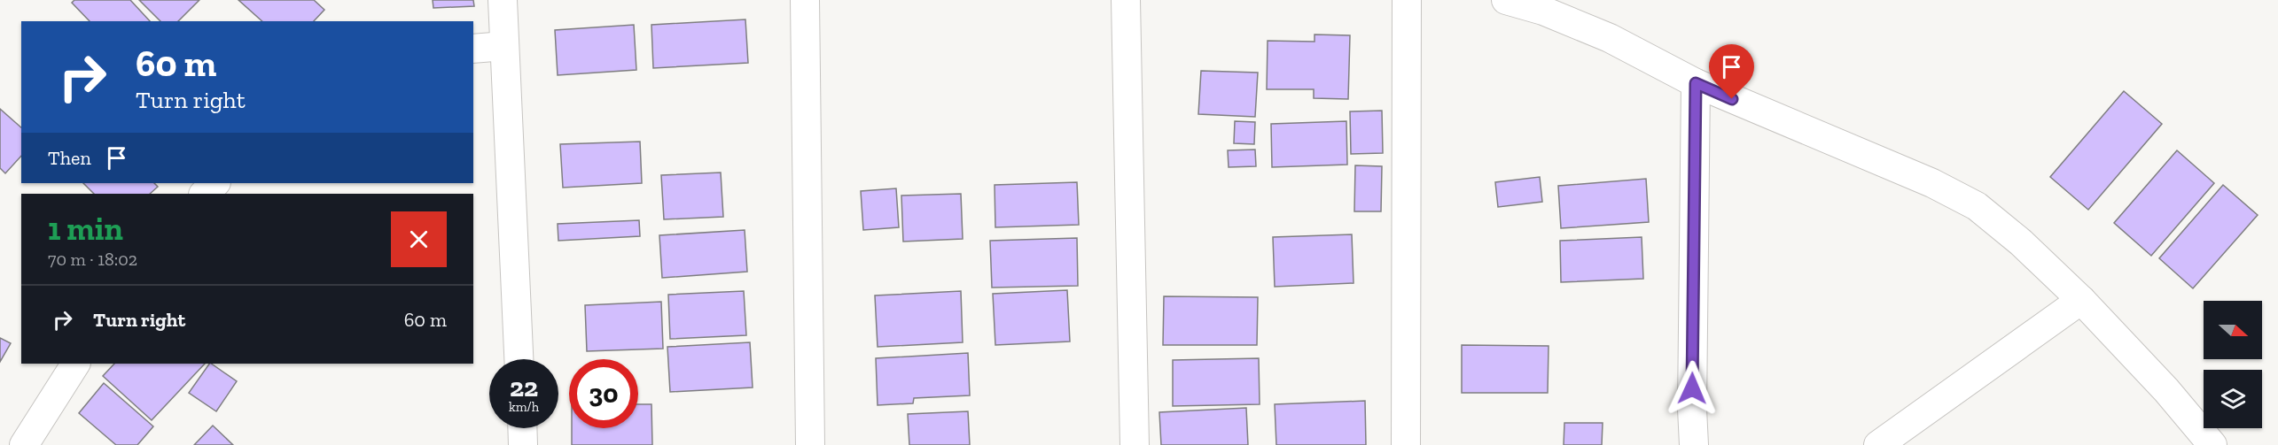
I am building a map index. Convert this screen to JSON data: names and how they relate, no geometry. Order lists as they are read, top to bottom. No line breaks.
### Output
{"north":"right","page":{"turn":["60 m","Turn right"],"then":"Then","heading":["1 min","70 m · 18:02"],"list":[{"name":"Turn right","value":"60 m"}],"speed":"22 km/h","limit":"30"}}
